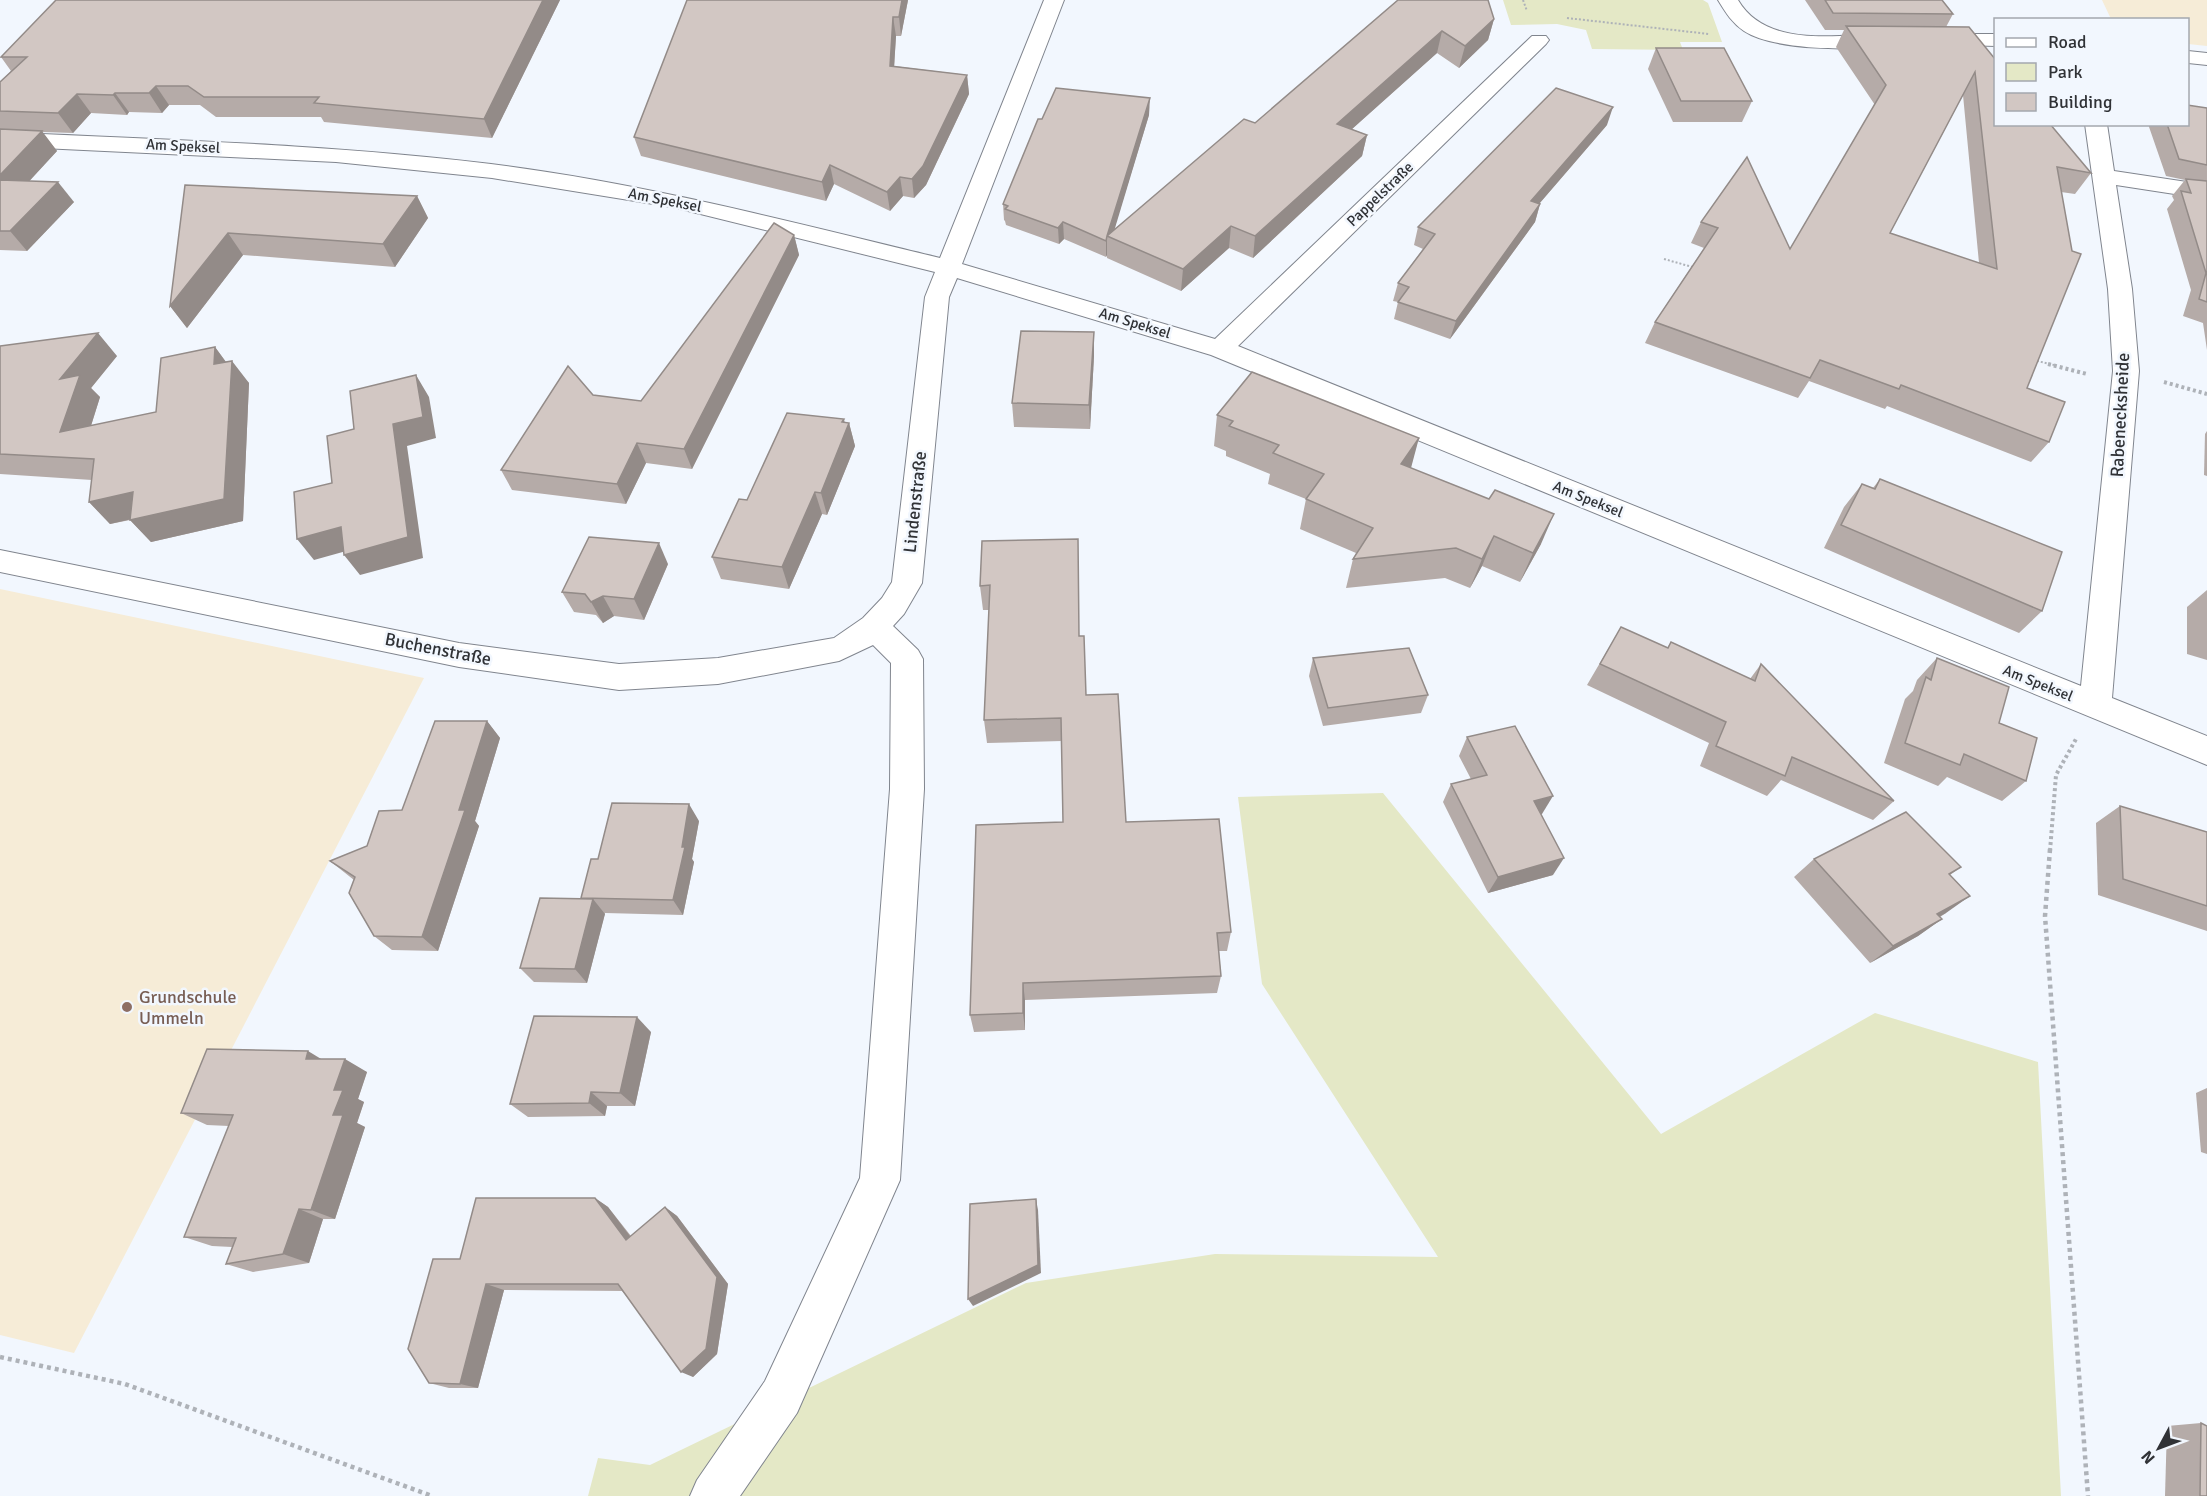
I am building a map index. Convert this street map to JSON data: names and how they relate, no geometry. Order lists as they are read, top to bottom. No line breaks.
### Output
{"streets":{"street":["Am Speksel","Pappelstraße","Rabenecksheide","Lindenstraße","Buchenstraße"]},"crossings":[["Am Speksel","Pappelstraße"],["Am Speksel","Rabenecksheide"],["Am Speksel","Lindenstraße"],["Lindenstraße","Buchenstraße"]],"places":["Grundschule Ummeln"],"legend":["Road","Park","Building"],"north":"bottom left"}
